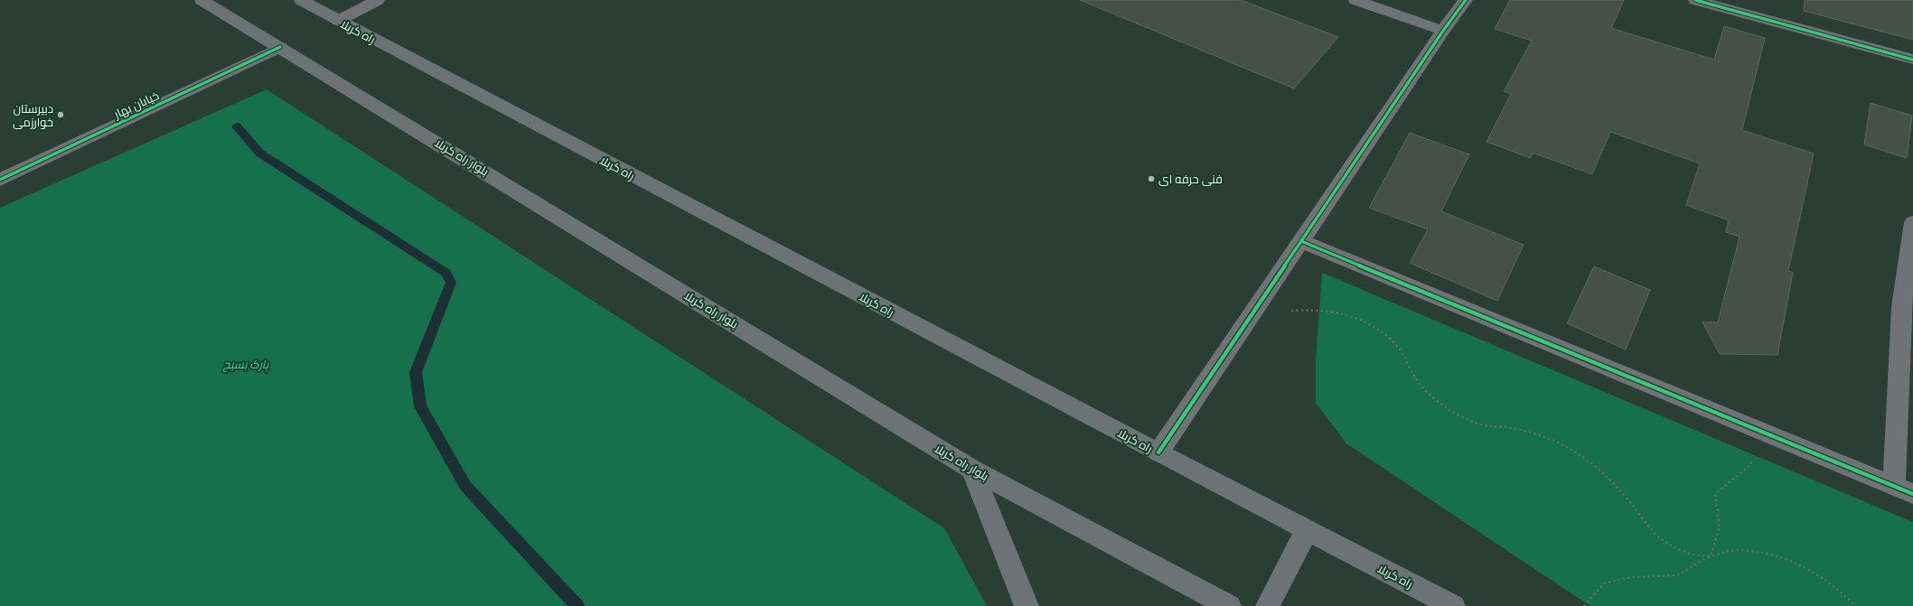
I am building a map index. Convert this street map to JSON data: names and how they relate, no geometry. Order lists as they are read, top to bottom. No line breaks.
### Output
{"streets":{"main road":["راه کربلا","بلوار راه کربلا"],"street":["خیابان بهار"]},"crossings":[["خیابان بهار","بلوار راه کربلا"]],"parks":["پارک بسیج"],"places":["دبیرستان خوارزمی","فنی حرفه ای"]}
